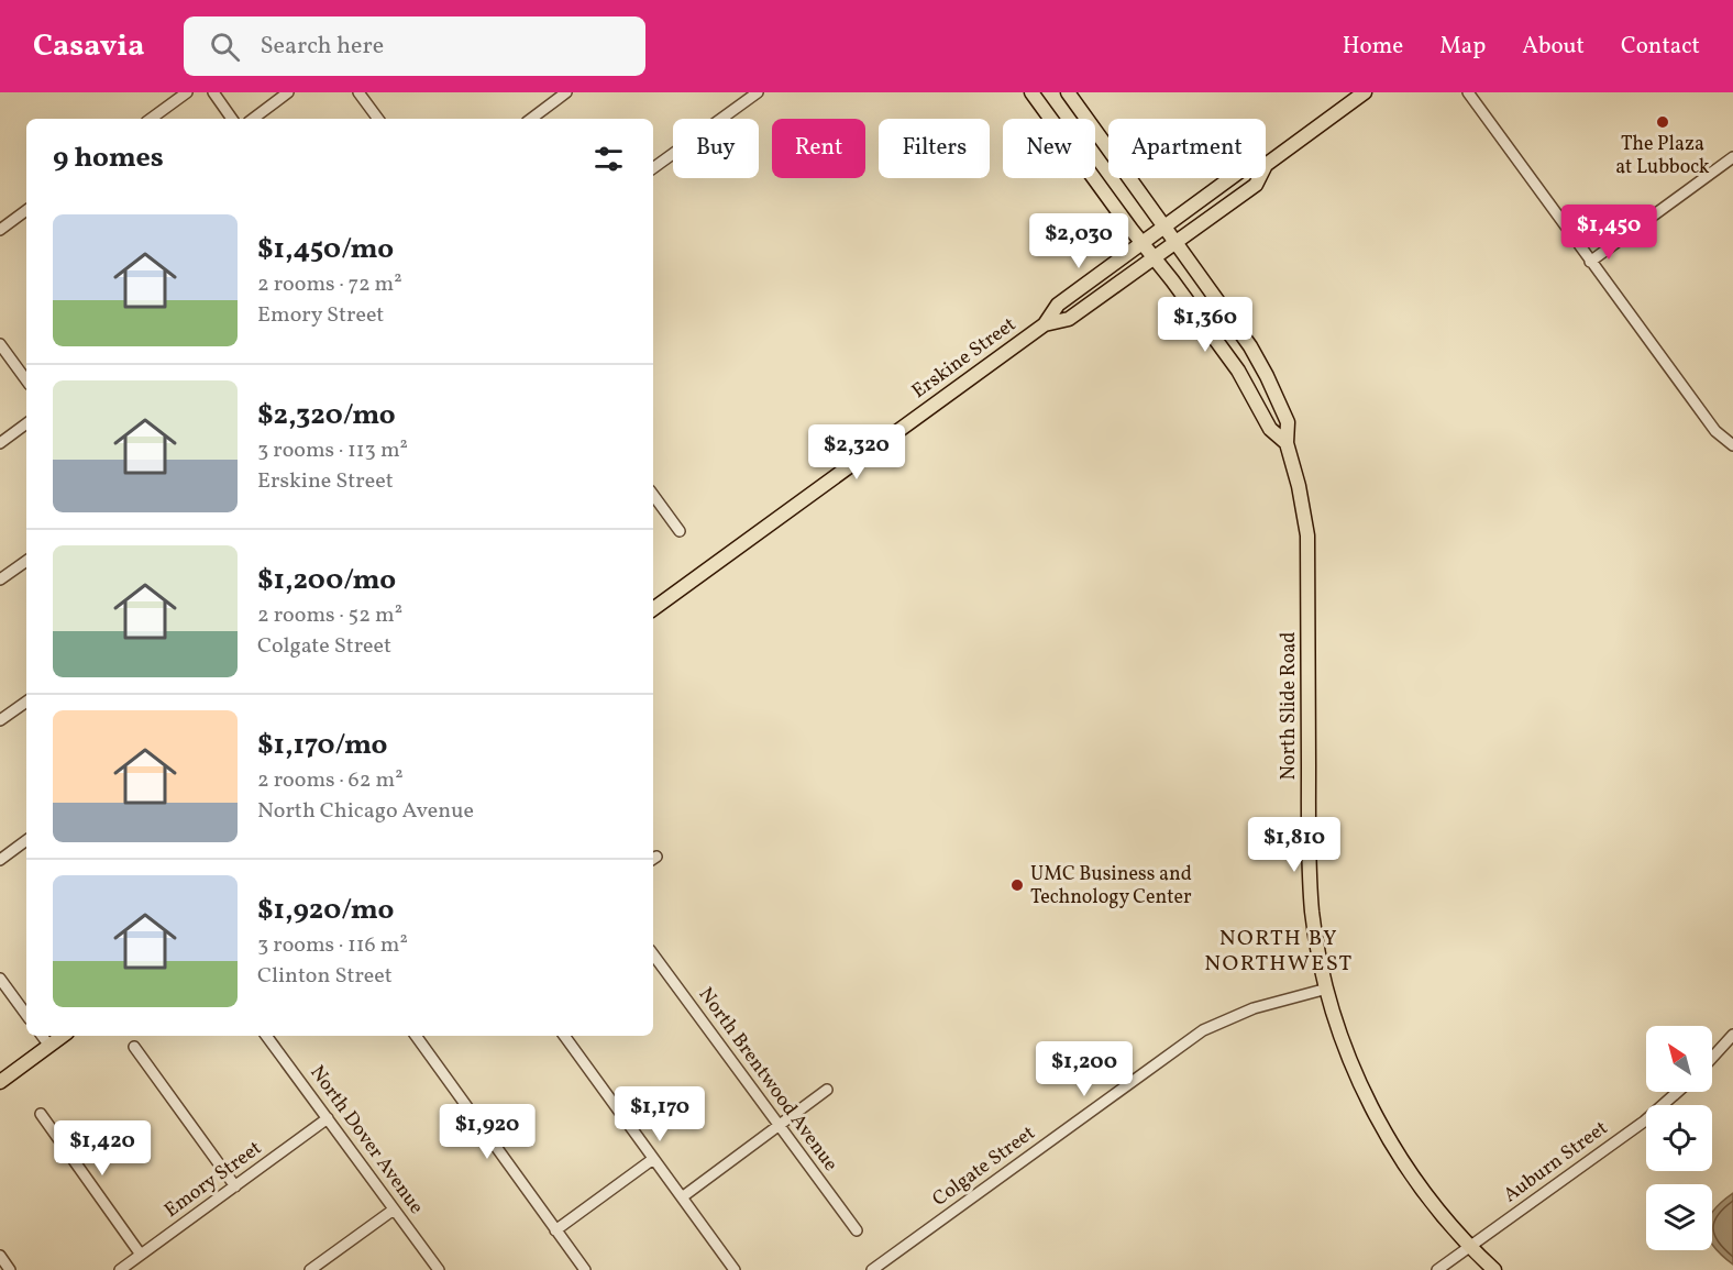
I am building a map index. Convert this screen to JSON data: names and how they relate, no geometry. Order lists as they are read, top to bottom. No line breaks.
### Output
{"streets":{"main road":["Erskine Street","North Slide Road"],"street":["North Brentwood Avenue","North Dover Avenue","Auburn Street","Colgate Street","Emory Street"]},"crossings":[["Erskine Street","North Slide Road"],["North Slide Road","Auburn Street"],["North Slide Road","Colgate Street"],["North Dover Avenue","Emory Street"]],"districts":["NORTH BY NORTHWEST"],"places":["The Plaza at Lubbock","UMC Business and Technology Center"],"north":"top left","page":{"header":"Casavia","search":"Search here","nav":["Home","Map","About","Contact"],"chip":["Buy","Rent","Filters","New","Apartment"],"heading":"9 homes","list":[{"name":"$1,450/mo","note":"2 rooms · 72 m² · Emory Street"},{"name":"$2,320/mo","note":"3 rooms · 113 m² · Erskine Street"},{"name":"$1,200/mo","note":"2 rooms · 52 m² · Colgate Street"},{"name":"$1,170/mo","note":"2 rooms · 62 m² · North Chicago Avenue"},{"name":"$1,920/mo","note":"3 rooms · 116 m² · Clinton Street"}],"price":["$1,450","$2,030","$1,360","$2,320","$1,810","$1,200","$1,170","$1,920","$1,420"]}}
